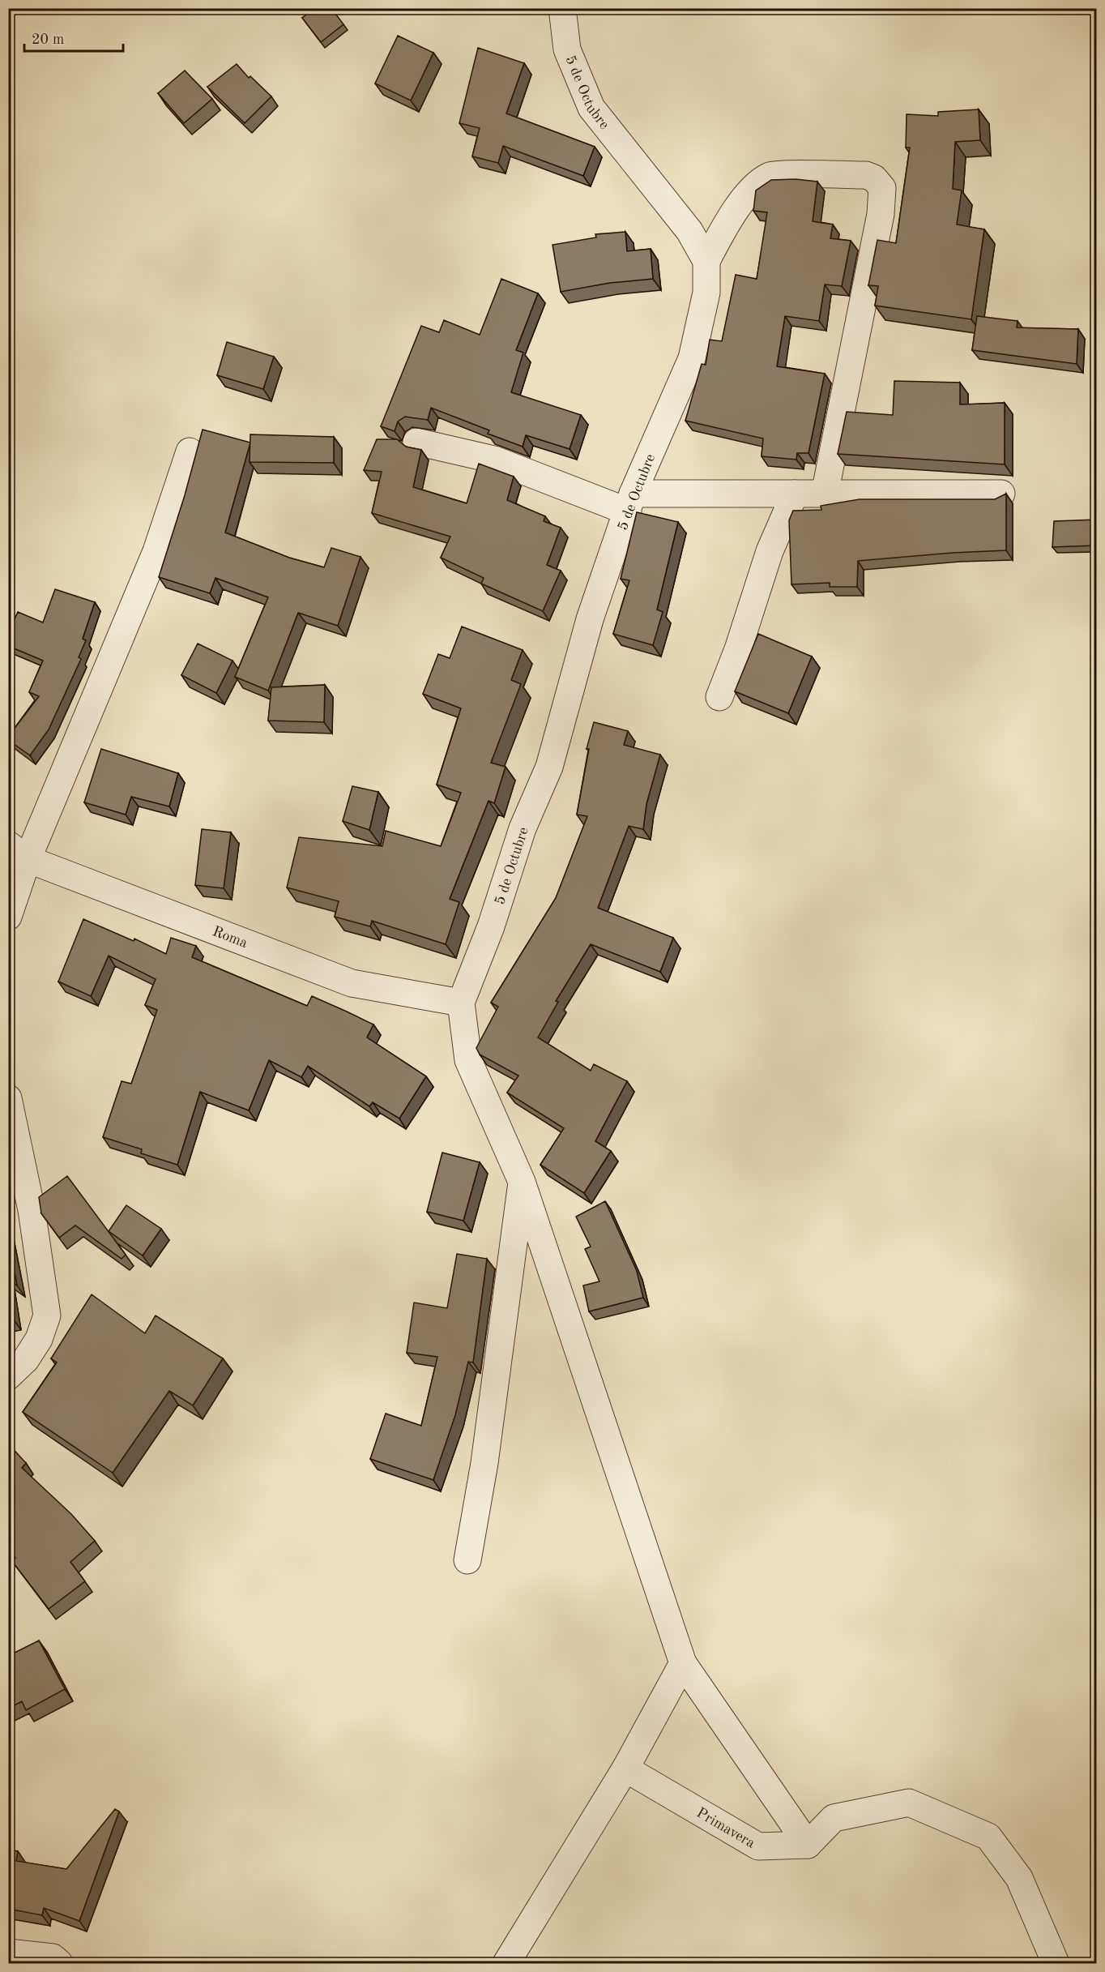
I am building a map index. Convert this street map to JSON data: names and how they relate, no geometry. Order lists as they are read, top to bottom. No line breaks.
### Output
{"streets":{"street":["5 de Octubre","Roma","Primavera"]},"crossings":[["5 de Octubre","Roma"]],"scale_bar":"20 m"}
